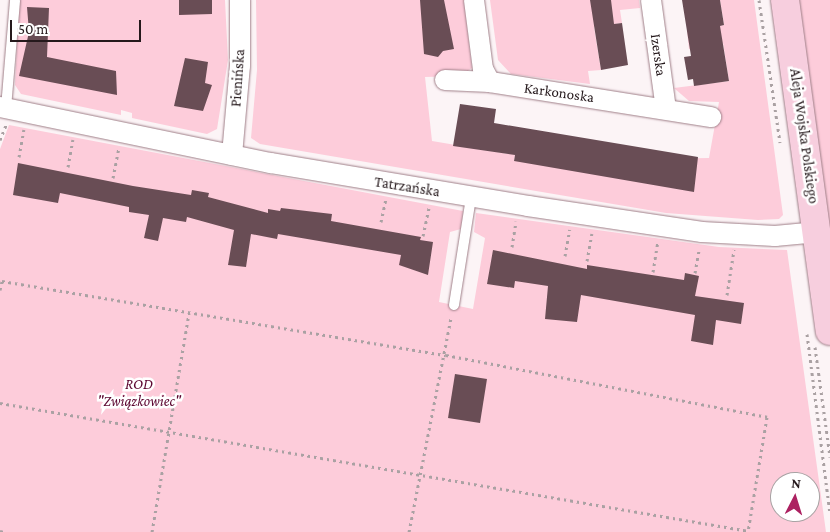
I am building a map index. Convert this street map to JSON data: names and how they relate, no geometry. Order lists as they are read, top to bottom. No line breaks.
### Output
{"streets":{"street":["Izerska","Pienińska","Karkonoska","Aleja Wojska Polskiego","Tatrzańska"]},"crossings":[["Izerska","Karkonoska"],["Pienińska","Tatrzańska"],["Aleja Wojska Polskiego","Tatrzańska"]],"parks":["ROD \"Związkowiec\""],"scale_bar":"50 m","north":"top"}
